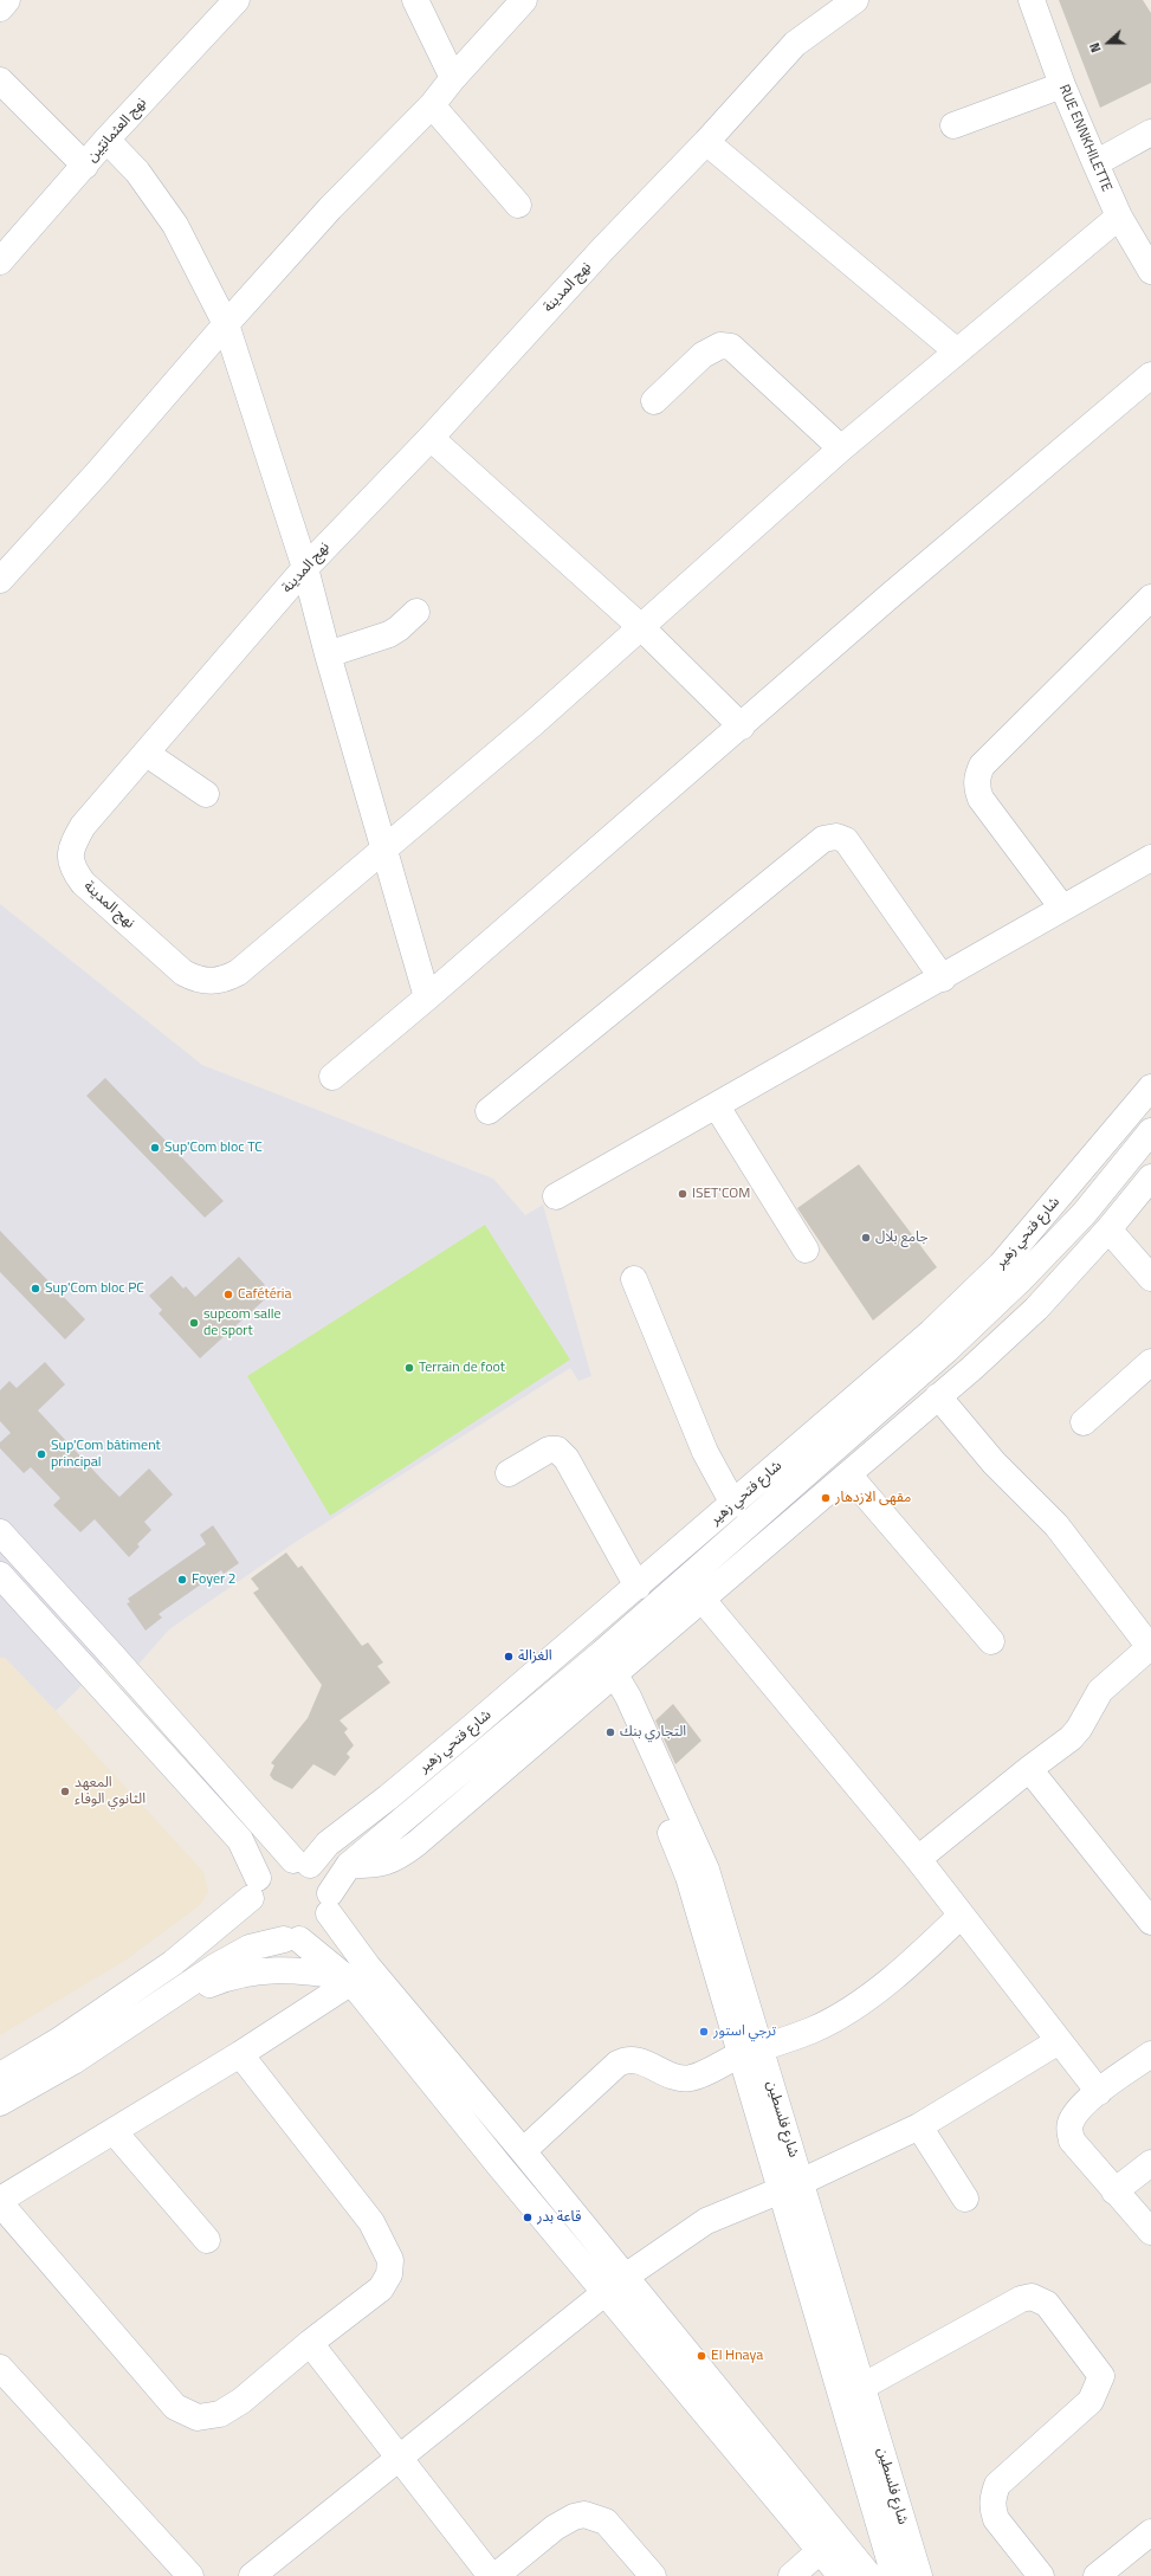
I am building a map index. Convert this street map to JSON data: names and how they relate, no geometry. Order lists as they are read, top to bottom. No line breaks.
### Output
{"streets":{"street":["نهج العثمانيّين","RUE ENNKHILETTE","نهج المدينة","شارع فتحي زهير","شارع فلسطين"]},"crossings":[["شارع فتحي زهير","شارع فلسطين"]],"places":["Sup'Com bloc TC","ISET'COM","جامع بلال","Sup'Com bloc PC","Cafétéria","supcom salle de sport","Terrain de foot","Sup'Com bâtiment principal","مقهى الازدهار","Foyer 2","الغزالة","التجاري بنك","المعهد الثانوي الوفاء","ترجي استور","قاعة بدر","El Hnaya"],"north":"left"}
